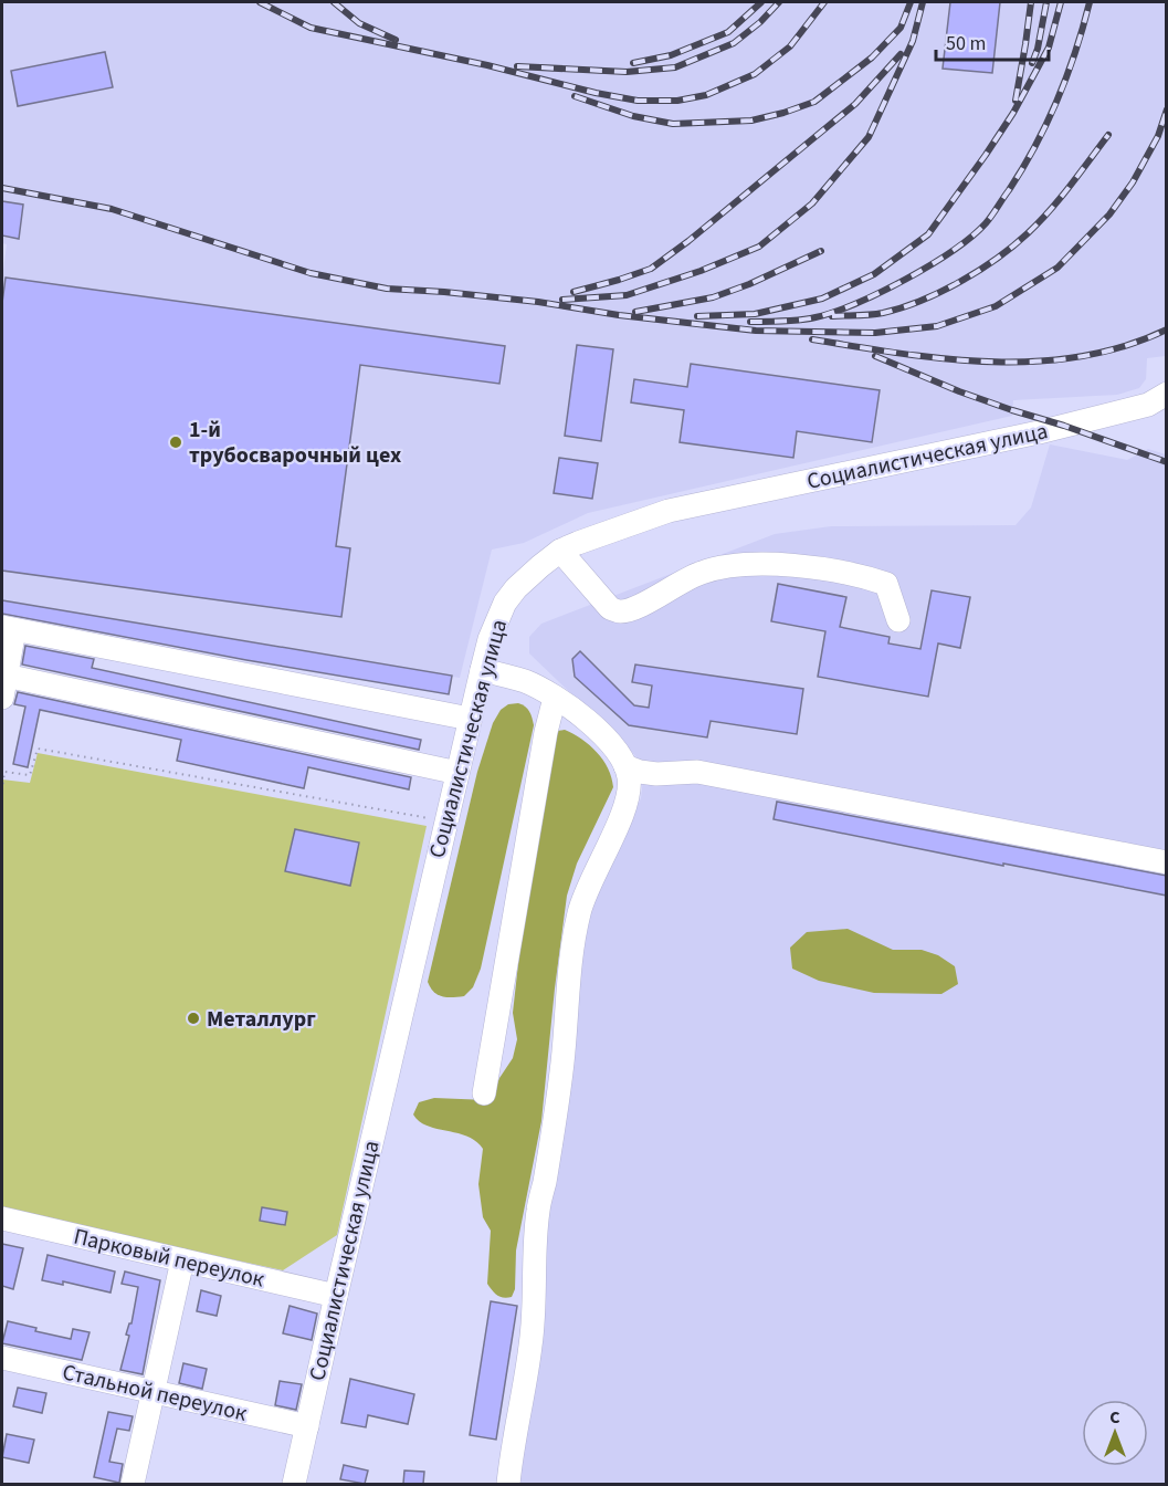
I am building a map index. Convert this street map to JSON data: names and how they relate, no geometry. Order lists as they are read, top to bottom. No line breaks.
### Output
{"streets":{"street":["Социалистическая улица","Парковый переулок","Стальной переулок"]},"crossings":[["Социалистическая улица","Парковый переулок"],["Социалистическая улица","Стальной переулок"]],"places":["1-й трубосварочный цех","Металлург"],"scale_bar":"50 m","north":"top"}
